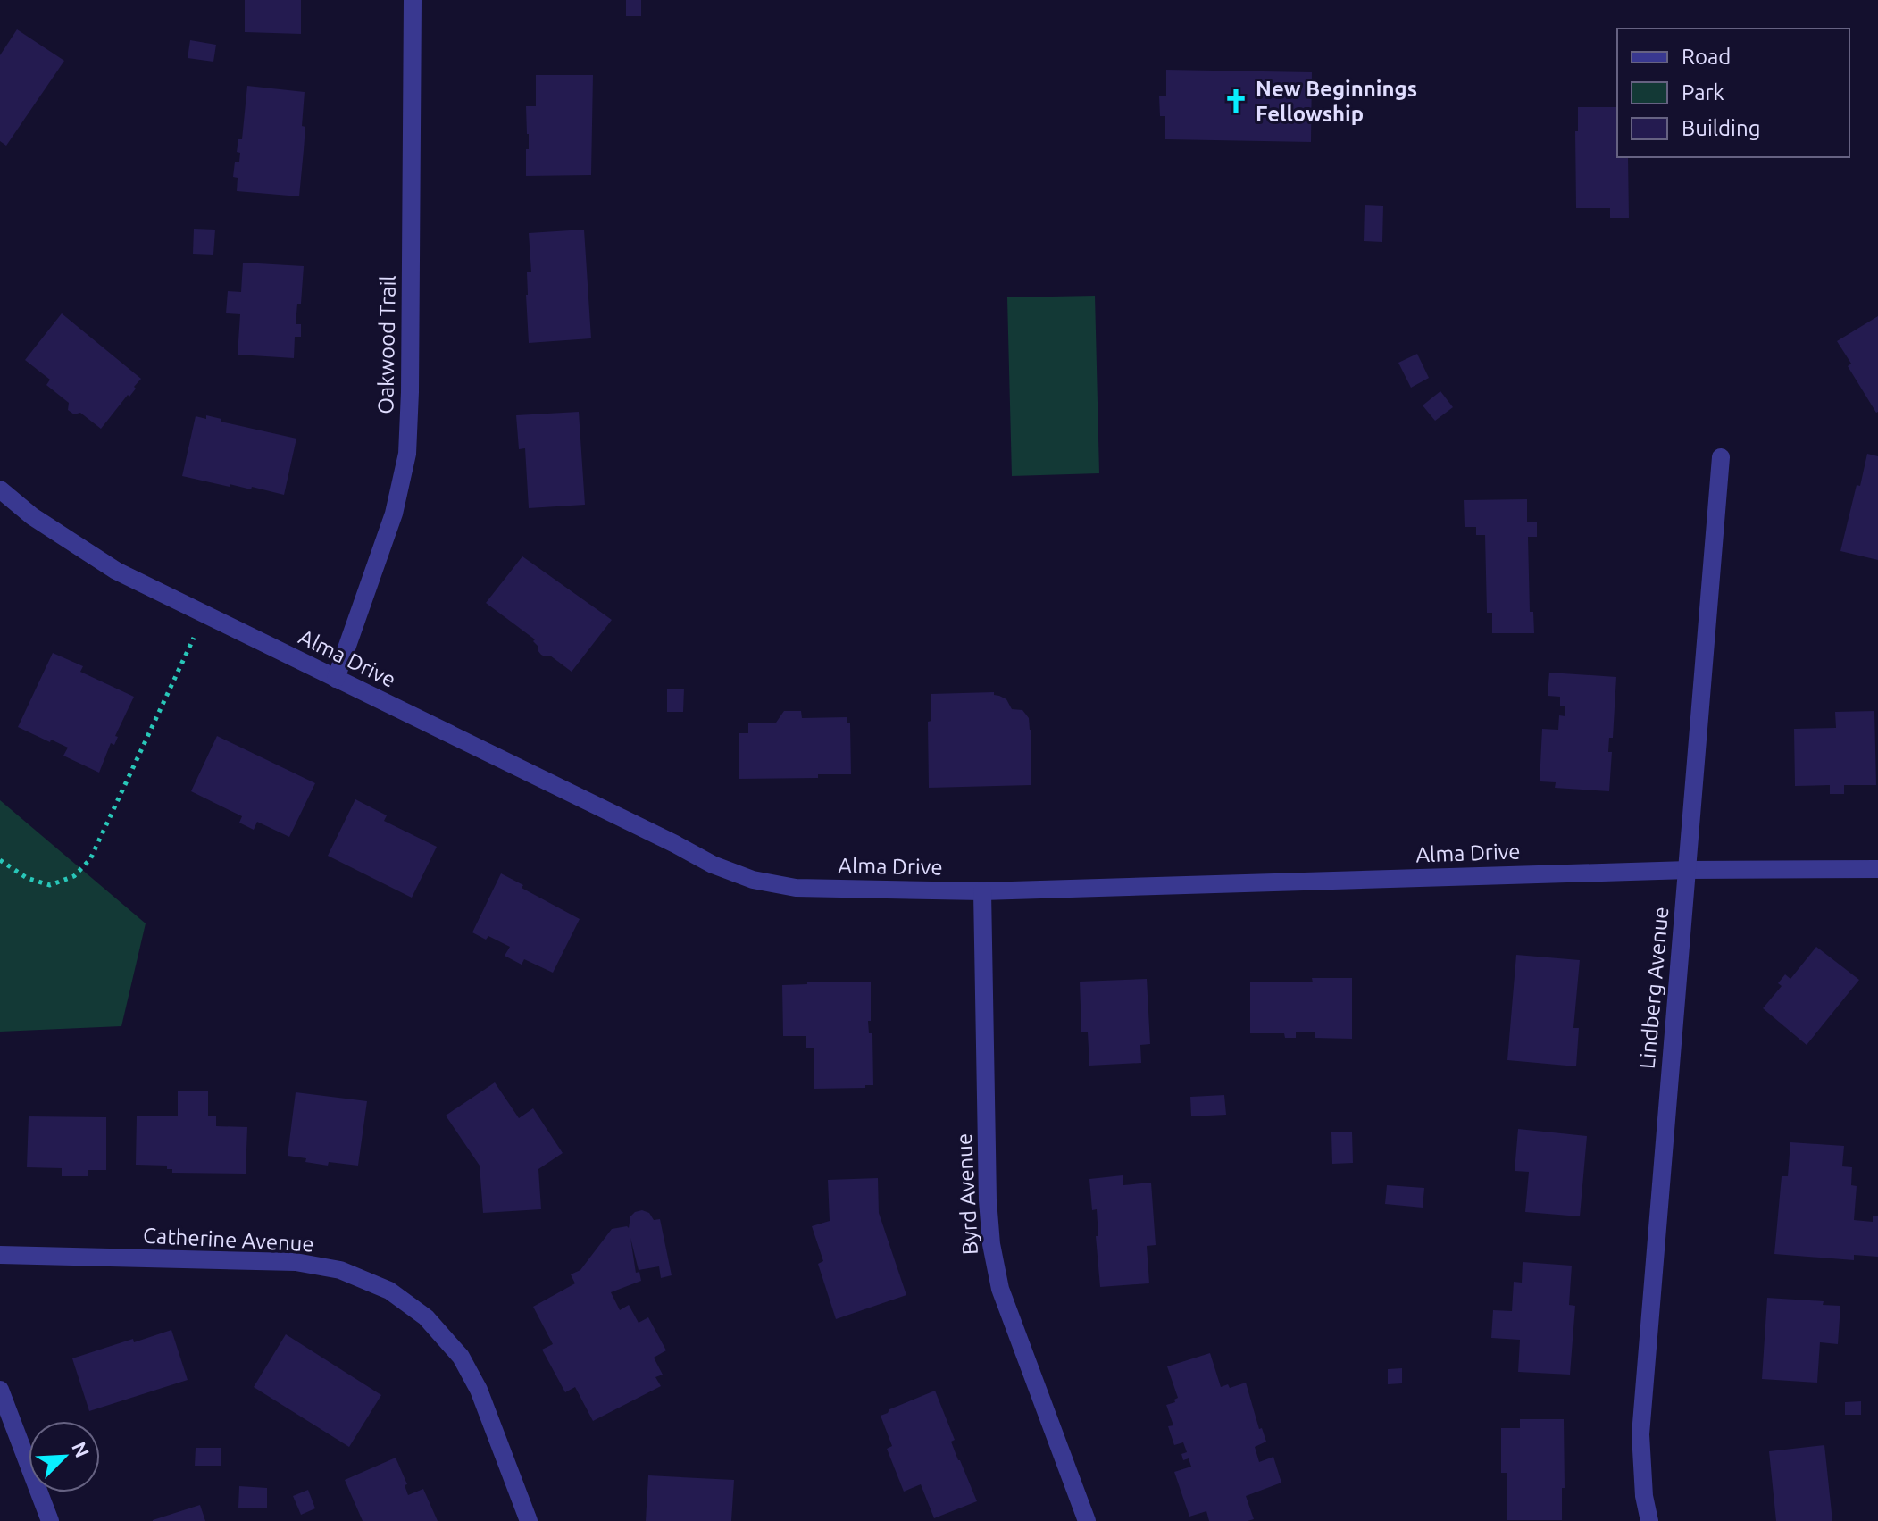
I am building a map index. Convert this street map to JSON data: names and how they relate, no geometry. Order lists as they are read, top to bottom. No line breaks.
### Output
{"streets":{"street":["Oakwood Trail","Alma Drive","Lindberg Avenue","Byrd Avenue","Catherine Avenue"]},"crossings":[["Oakwood Trail","Alma Drive"],["Alma Drive","Lindberg Avenue"],["Alma Drive","Byrd Avenue"]],"places":{"church":["New Beginnings Fellowship"]},"legend":["Road","Park","Building"],"north":"top right"}
